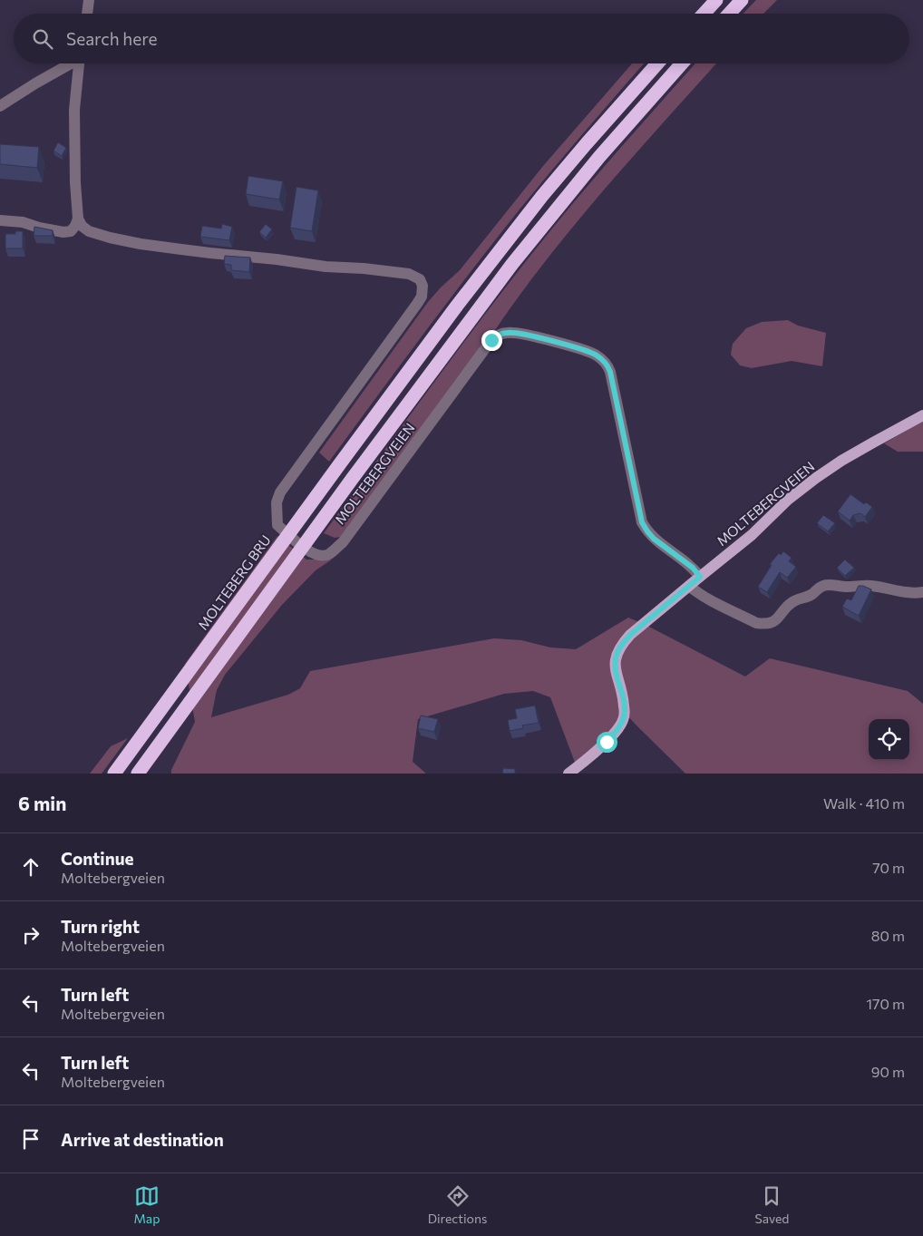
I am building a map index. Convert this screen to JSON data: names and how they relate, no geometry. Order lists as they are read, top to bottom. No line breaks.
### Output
{"streets":{"highway":["MOLTEBERG BRU"],"main road":["MOLTEBERGVEIEN"]},"page":{"search":"Search here","heading":["6 min","Walk · 410 m"],"list":[["Continue","Moltebergveien","70 m"],["Turn right","Moltebergveien","80 m"],["Turn left","Moltebergveien","170 m"],["Turn left","Moltebergveien","90 m"],"Arrive at destination"],"nav":["Map","Directions","Saved"]}}
